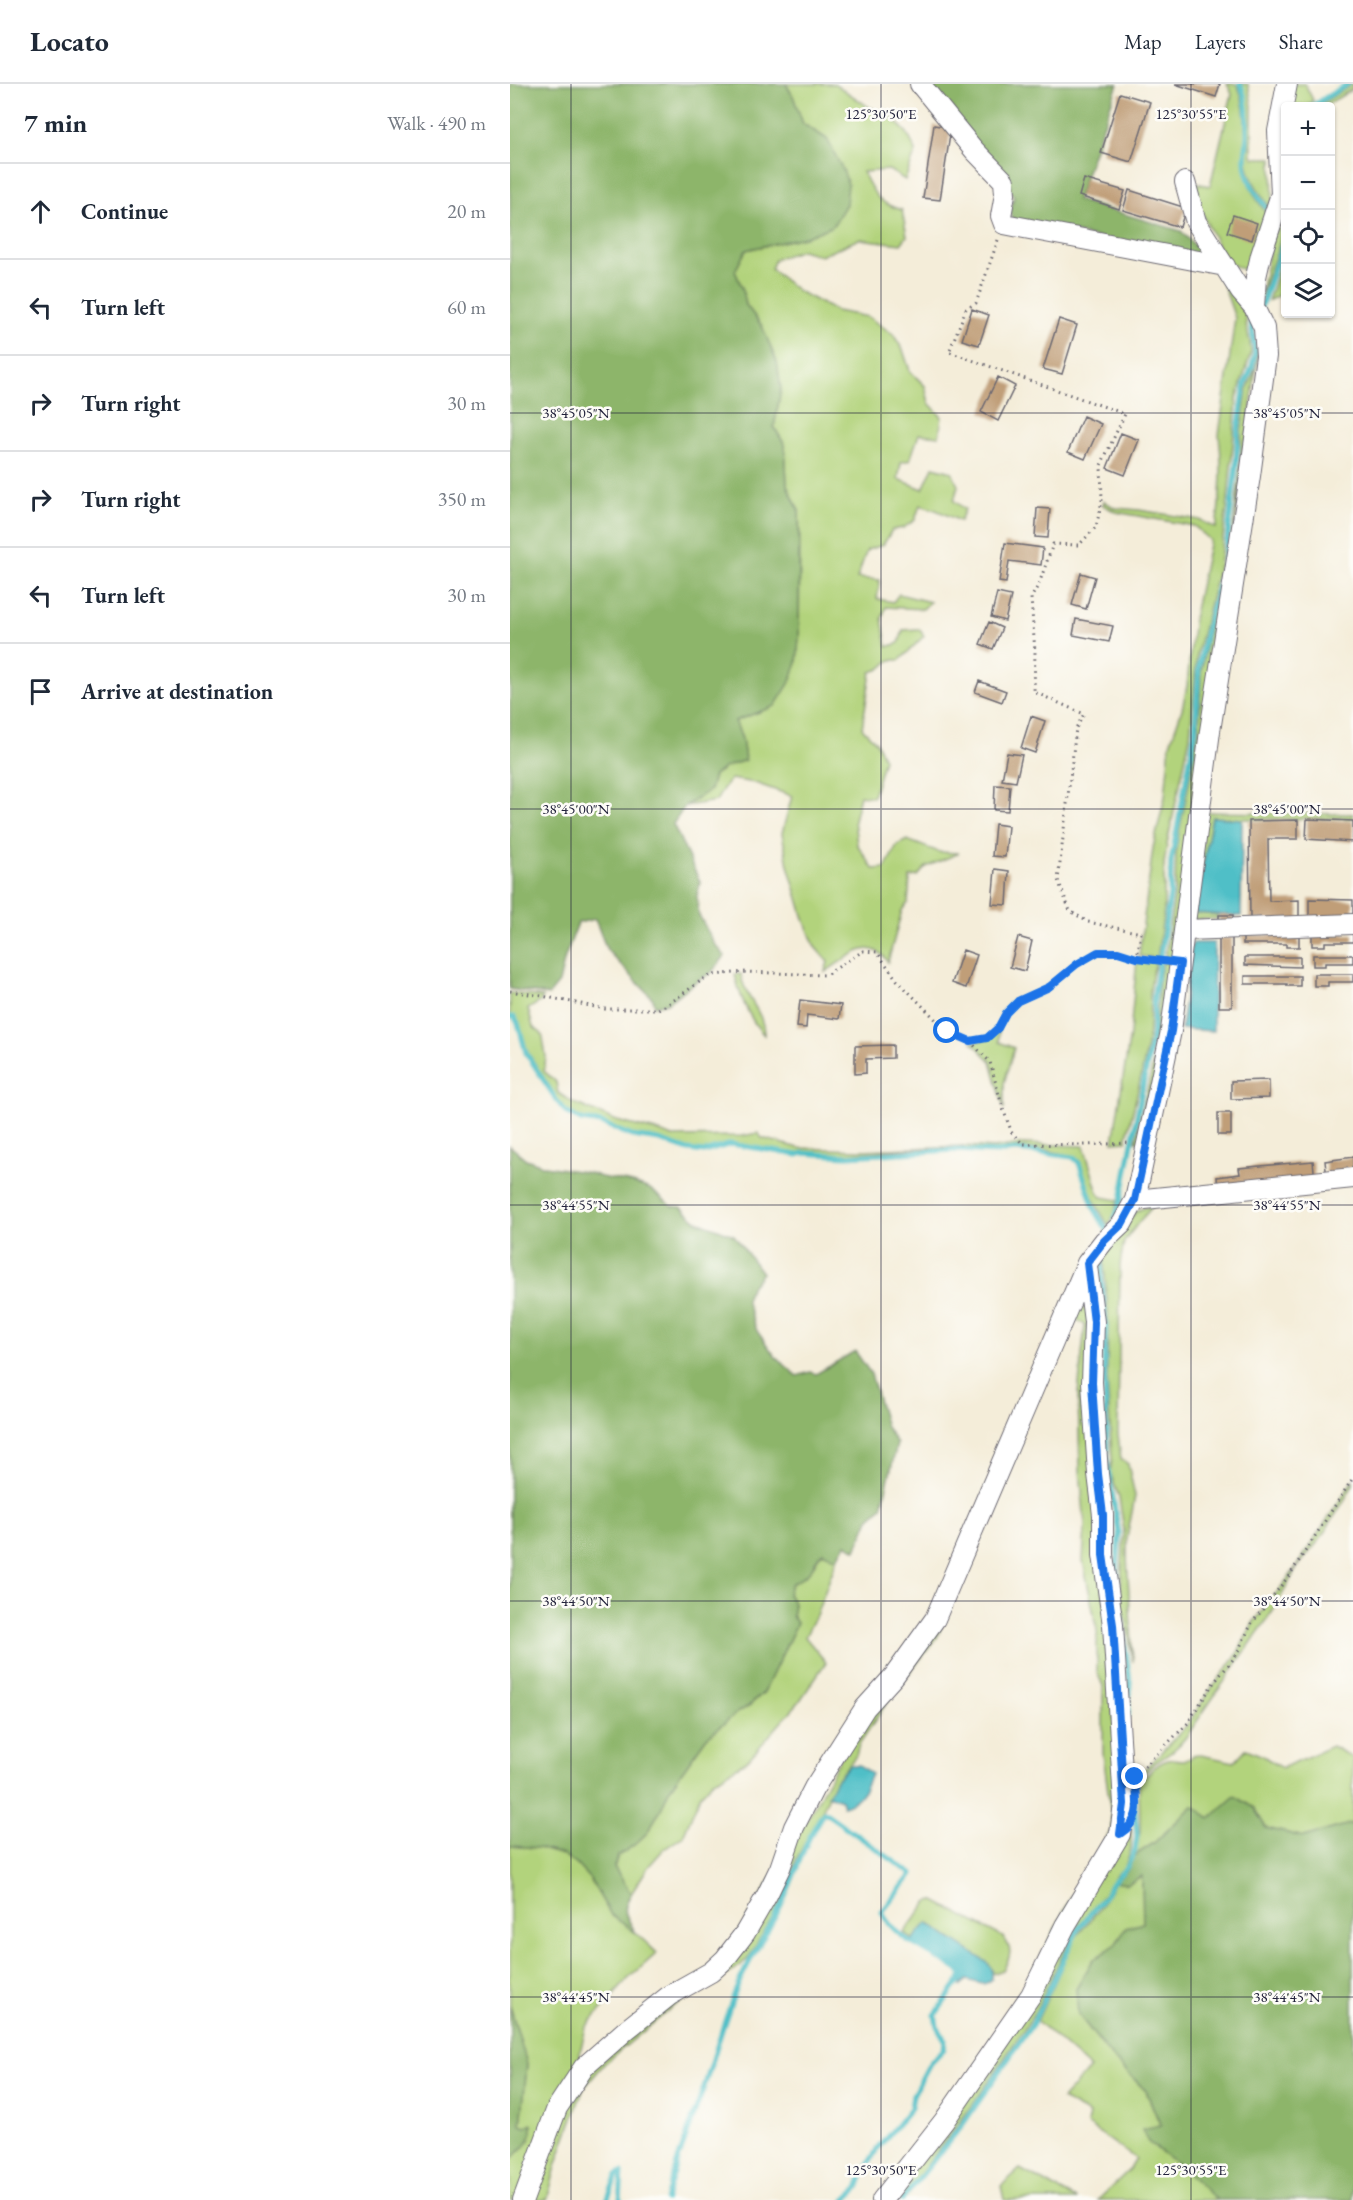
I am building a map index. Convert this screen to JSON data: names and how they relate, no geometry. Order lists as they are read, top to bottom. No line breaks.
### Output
{"page":{"header":"Locato","nav":["Map","Layers","Share"],"heading":["7 min","Walk · 490 m"],"map_buttons":["+","−"],"list":[["Continue","20 m"],["Turn left","60 m"],["Turn right","30 m"],["Turn right","350 m"],["Turn left","30 m"],"Arrive at destination"]},"coordinates":["125°30'50\"E","125°30'55\"E","38°45'05\"N","38°45'00\"N","38°44'55\"N","38°44'50\"N","38°44'45\"N"]}
